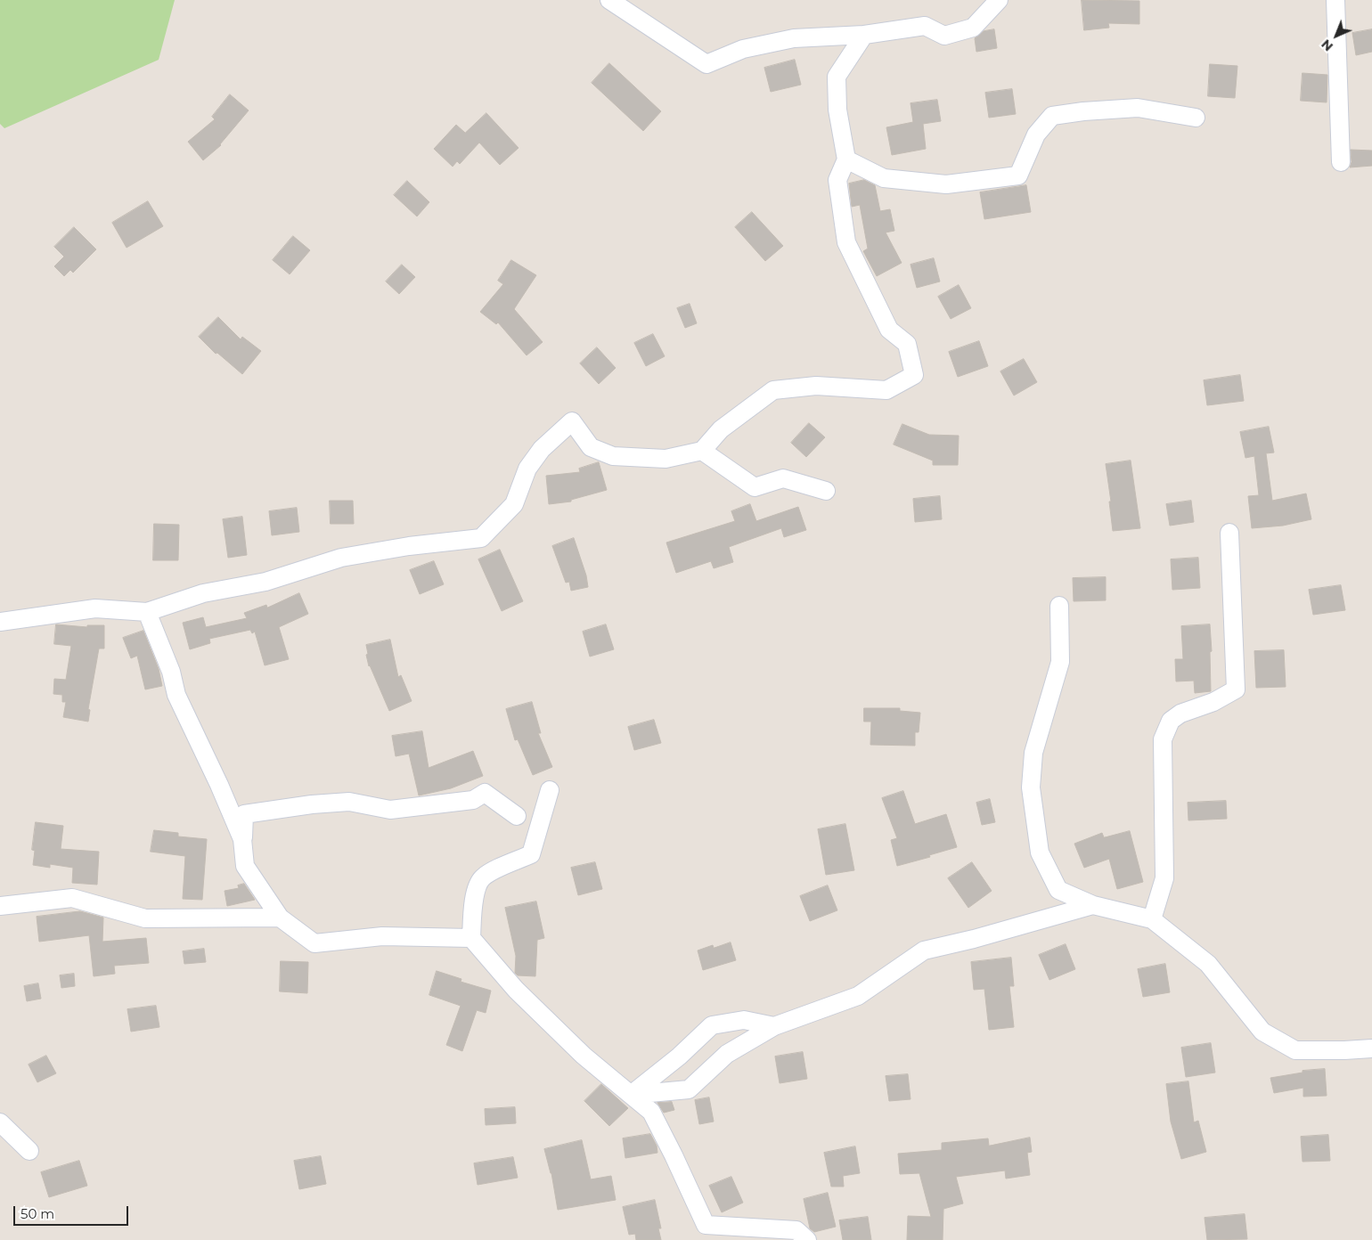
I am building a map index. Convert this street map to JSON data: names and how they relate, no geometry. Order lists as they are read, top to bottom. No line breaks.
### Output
{"scale_bar":"50 m","north":"bottom left"}
